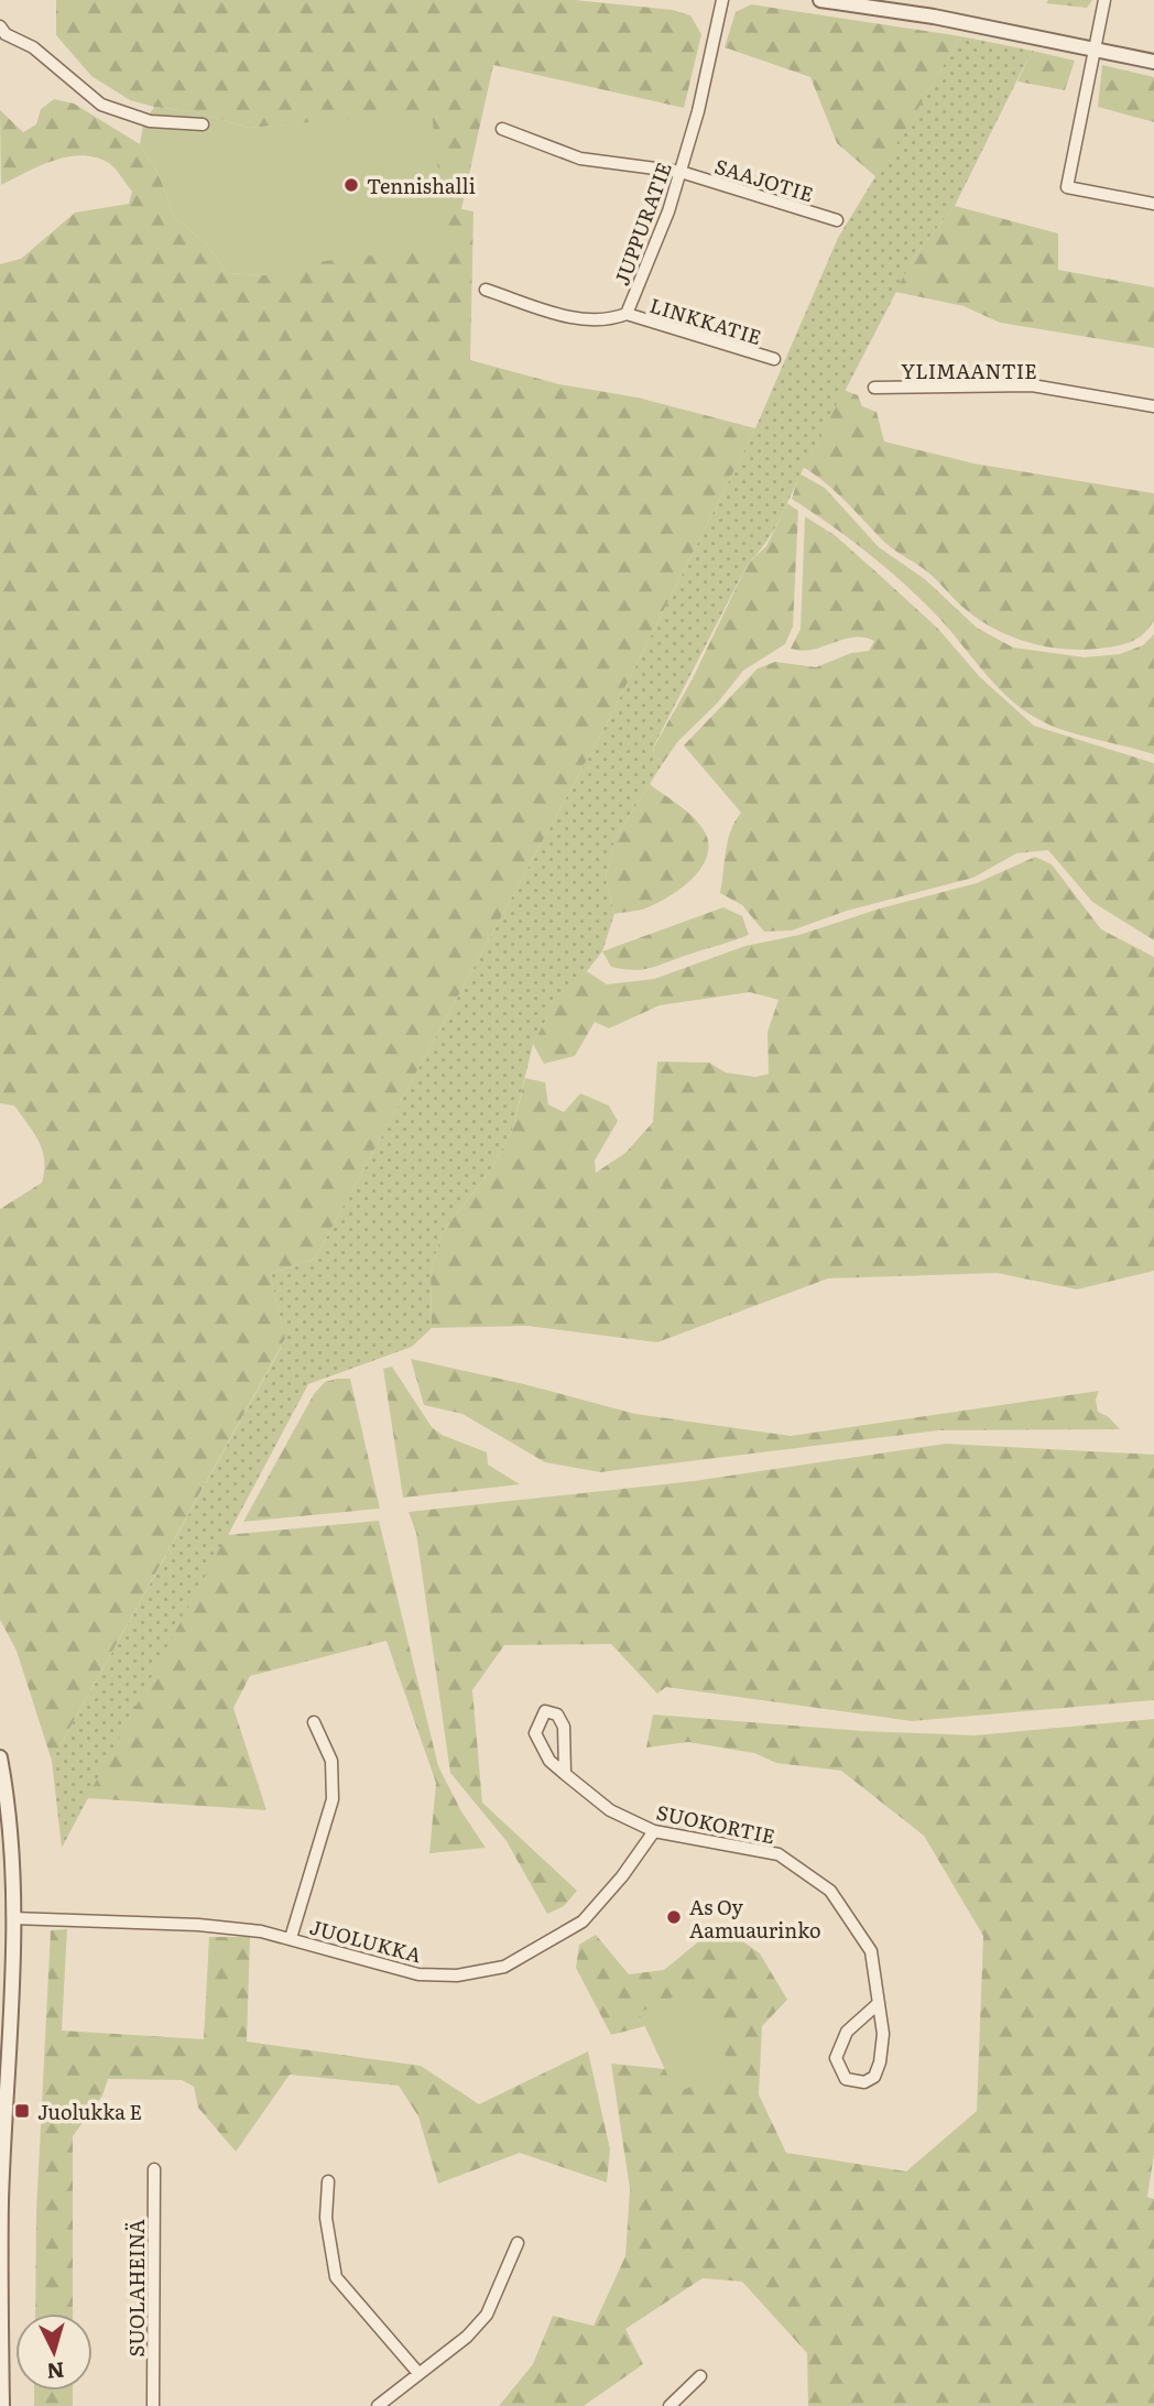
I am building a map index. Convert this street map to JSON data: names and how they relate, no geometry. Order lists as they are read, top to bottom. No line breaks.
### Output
{"streets":{"street":["SAAJOTIE","JUPPURATIE","LINKKATIE","YLIMAANTIE","SUOKORTIE","JUOLUKKA","SUOLAHEINÄ"]},"crossings":[["SAAJOTIE","JUPPURATIE"],["JUPPURATIE","LINKKATIE"],["SUOKORTIE","JUOLUKKA"]],"places":{"other":["Tennishalli","As Oy Aamuaurinko"],"transit":["Juolukka E"]},"north":"bottom"}
